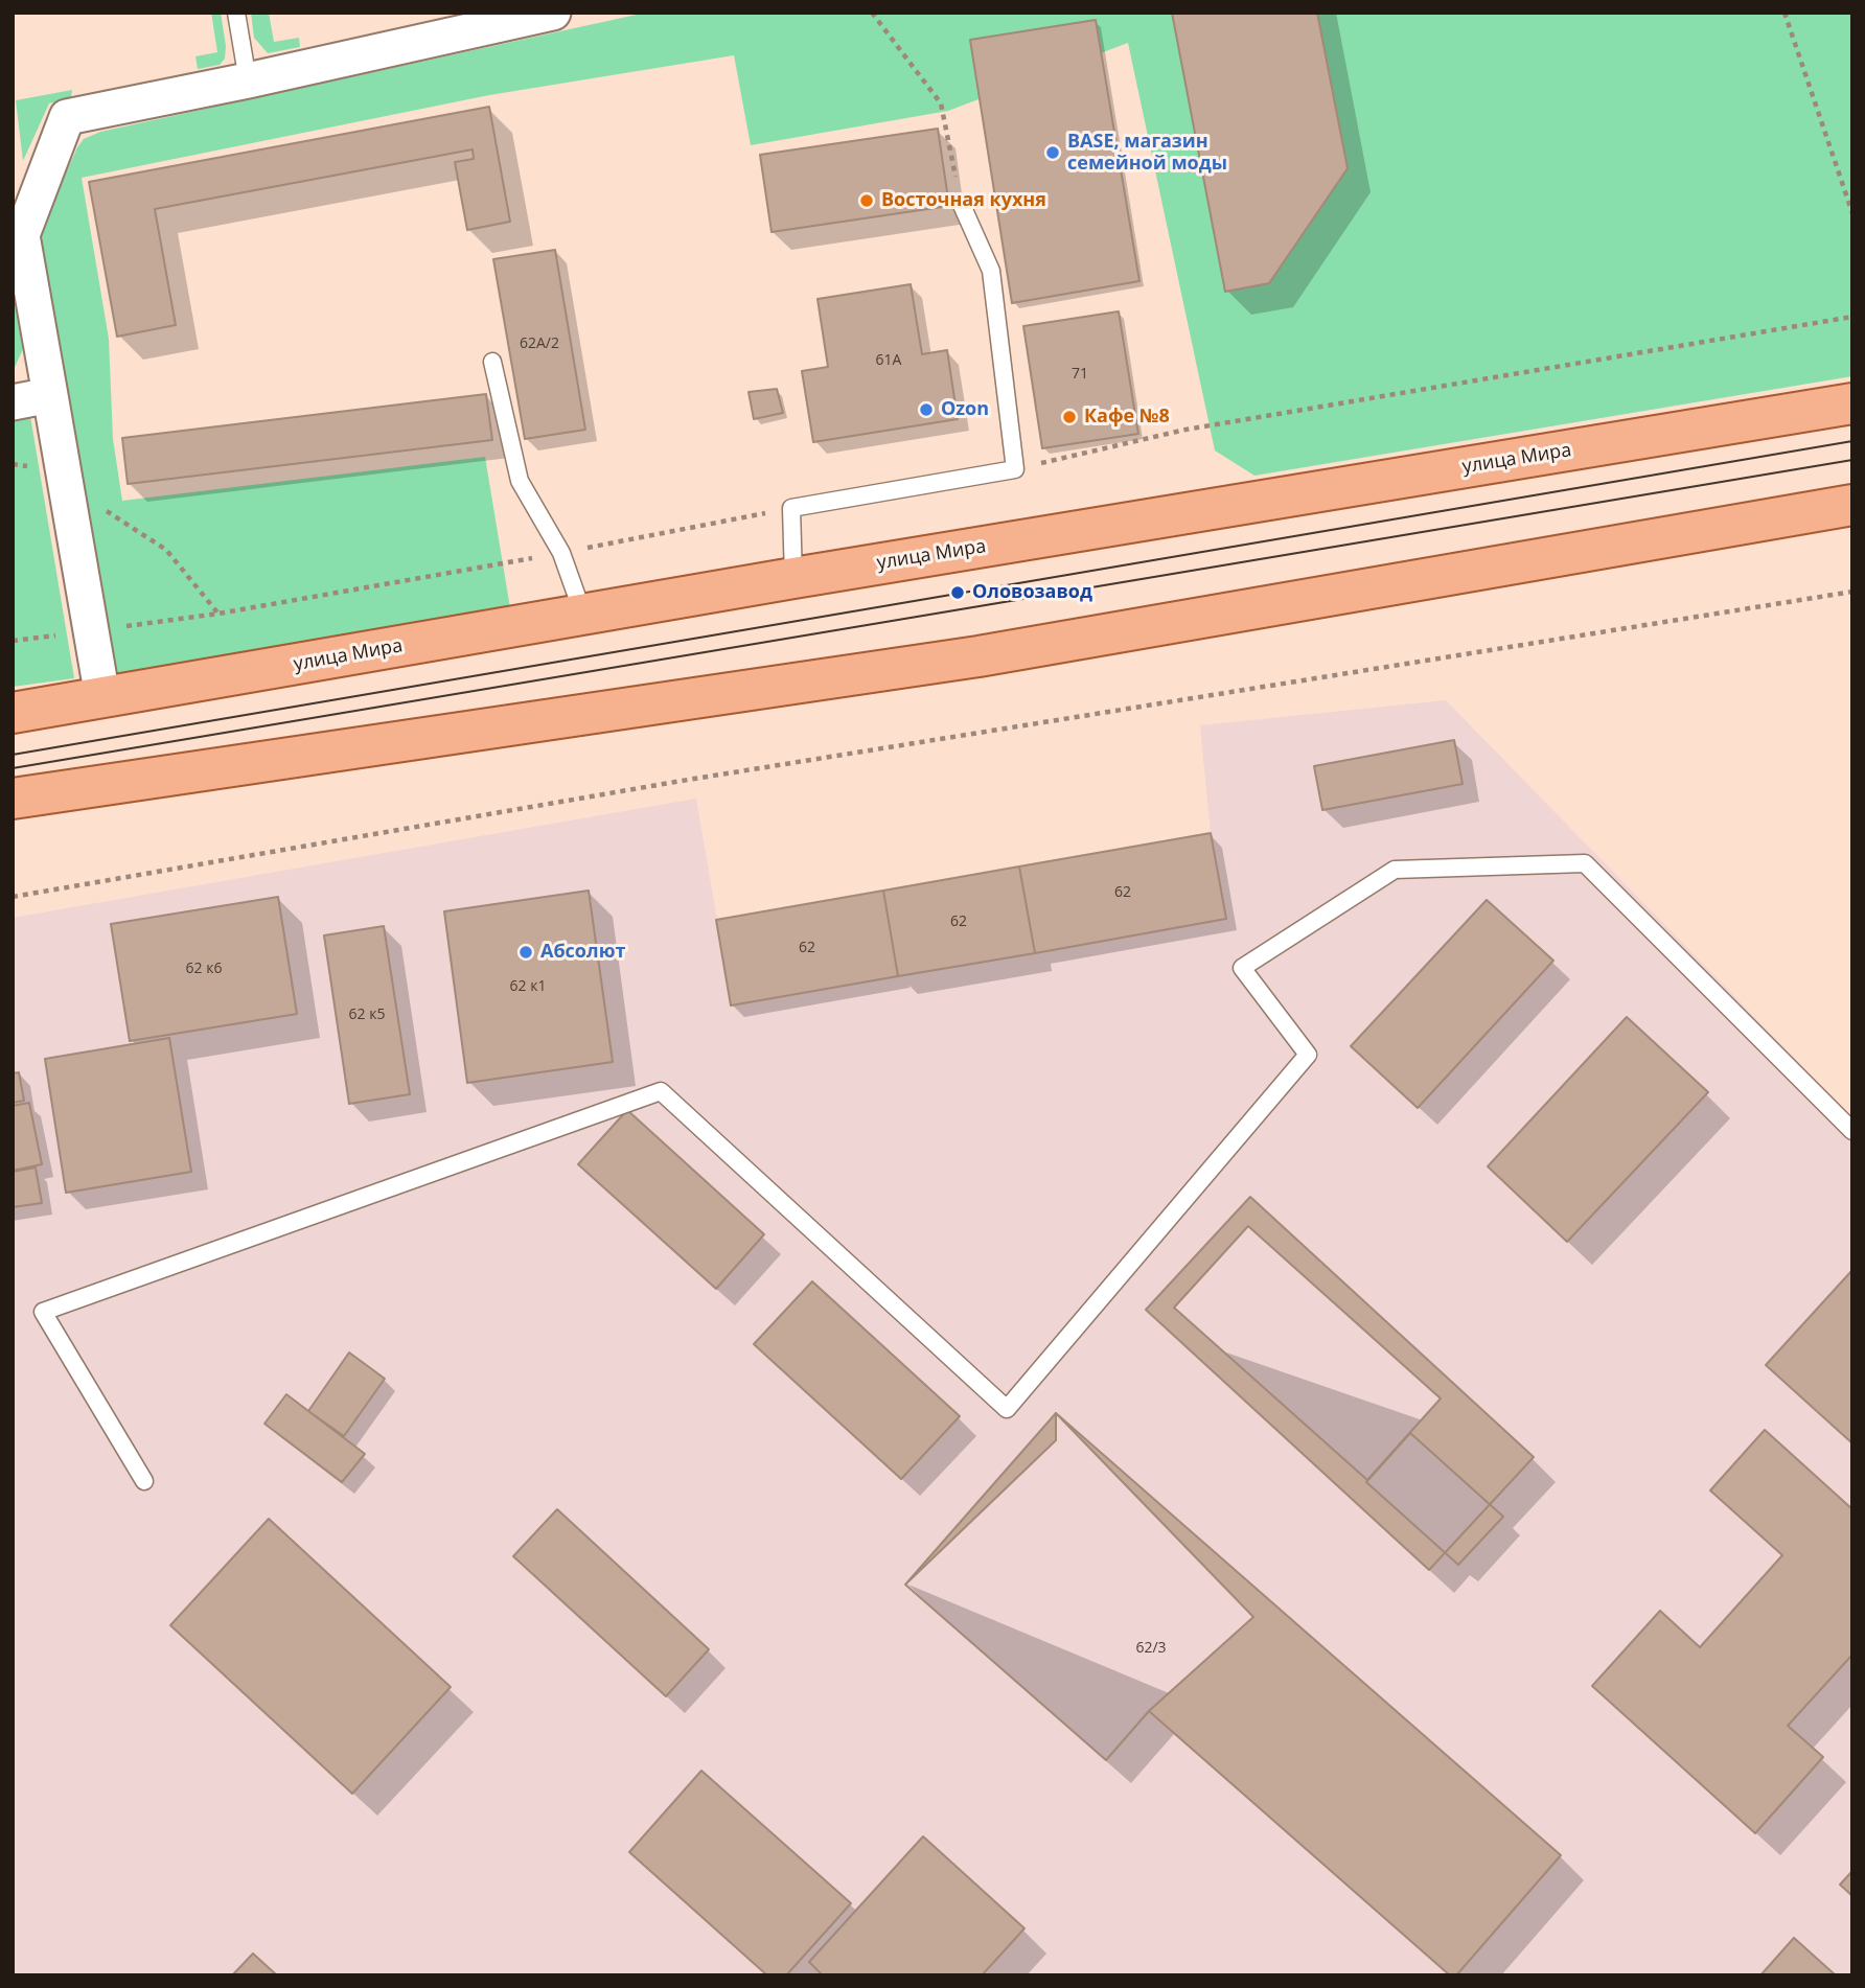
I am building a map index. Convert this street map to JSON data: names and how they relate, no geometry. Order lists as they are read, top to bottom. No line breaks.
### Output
{"streets":{"main road":["улица Мира"]},"places":["BASE, магазин семейной моды","Восточная кухня","Ozon","Кафе №8","Оловозавод","Абсолют"],"house_numbers":["62А/2","61А","71","62","62","62","62 к6","62 к1","62 к5","62/3"]}
